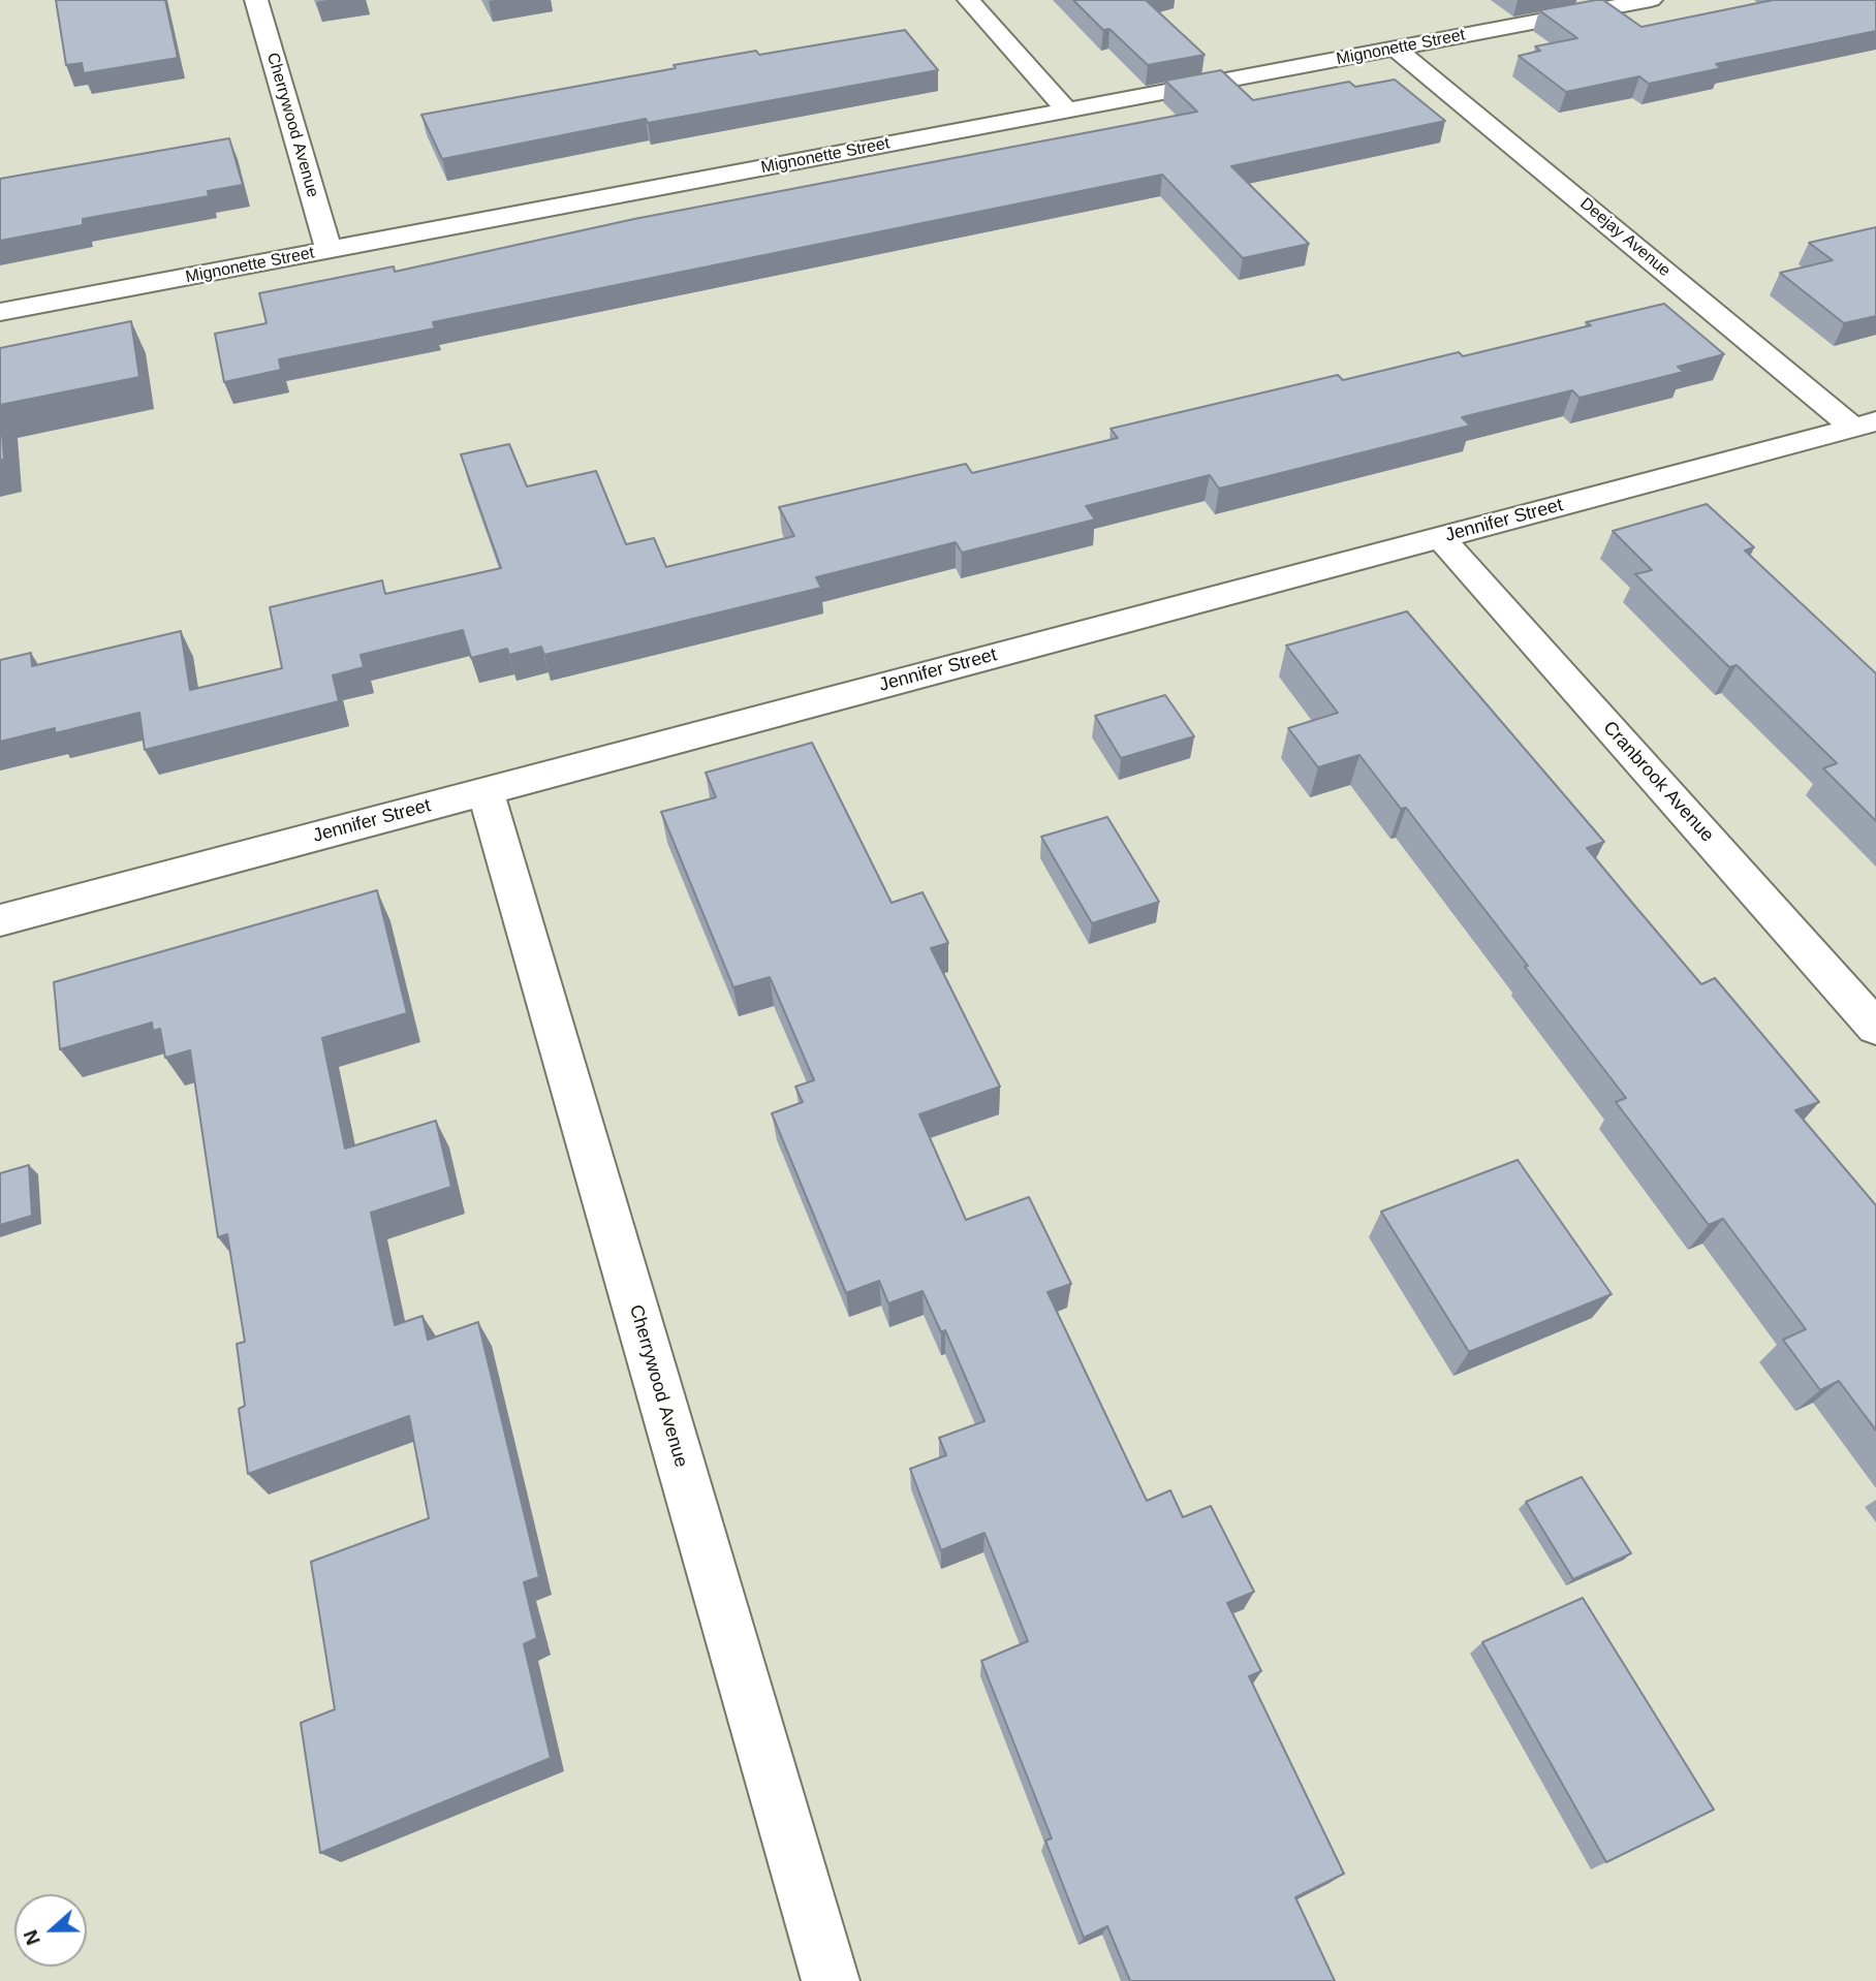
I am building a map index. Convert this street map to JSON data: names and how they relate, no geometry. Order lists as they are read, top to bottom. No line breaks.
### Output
{"streets":{"street":["Mignonette Street","Cherrywood Avenue","Deejay Avenue","Jennifer Street","Cranbrook Avenue"]},"crossings":[["Mignonette Street","Cherrywood Avenue"],["Mignonette Street","Deejay Avenue"],["Cherrywood Avenue","Jennifer Street"],["Deejay Avenue","Jennifer Street"],["Jennifer Street","Cranbrook Avenue"]],"north":"left"}
